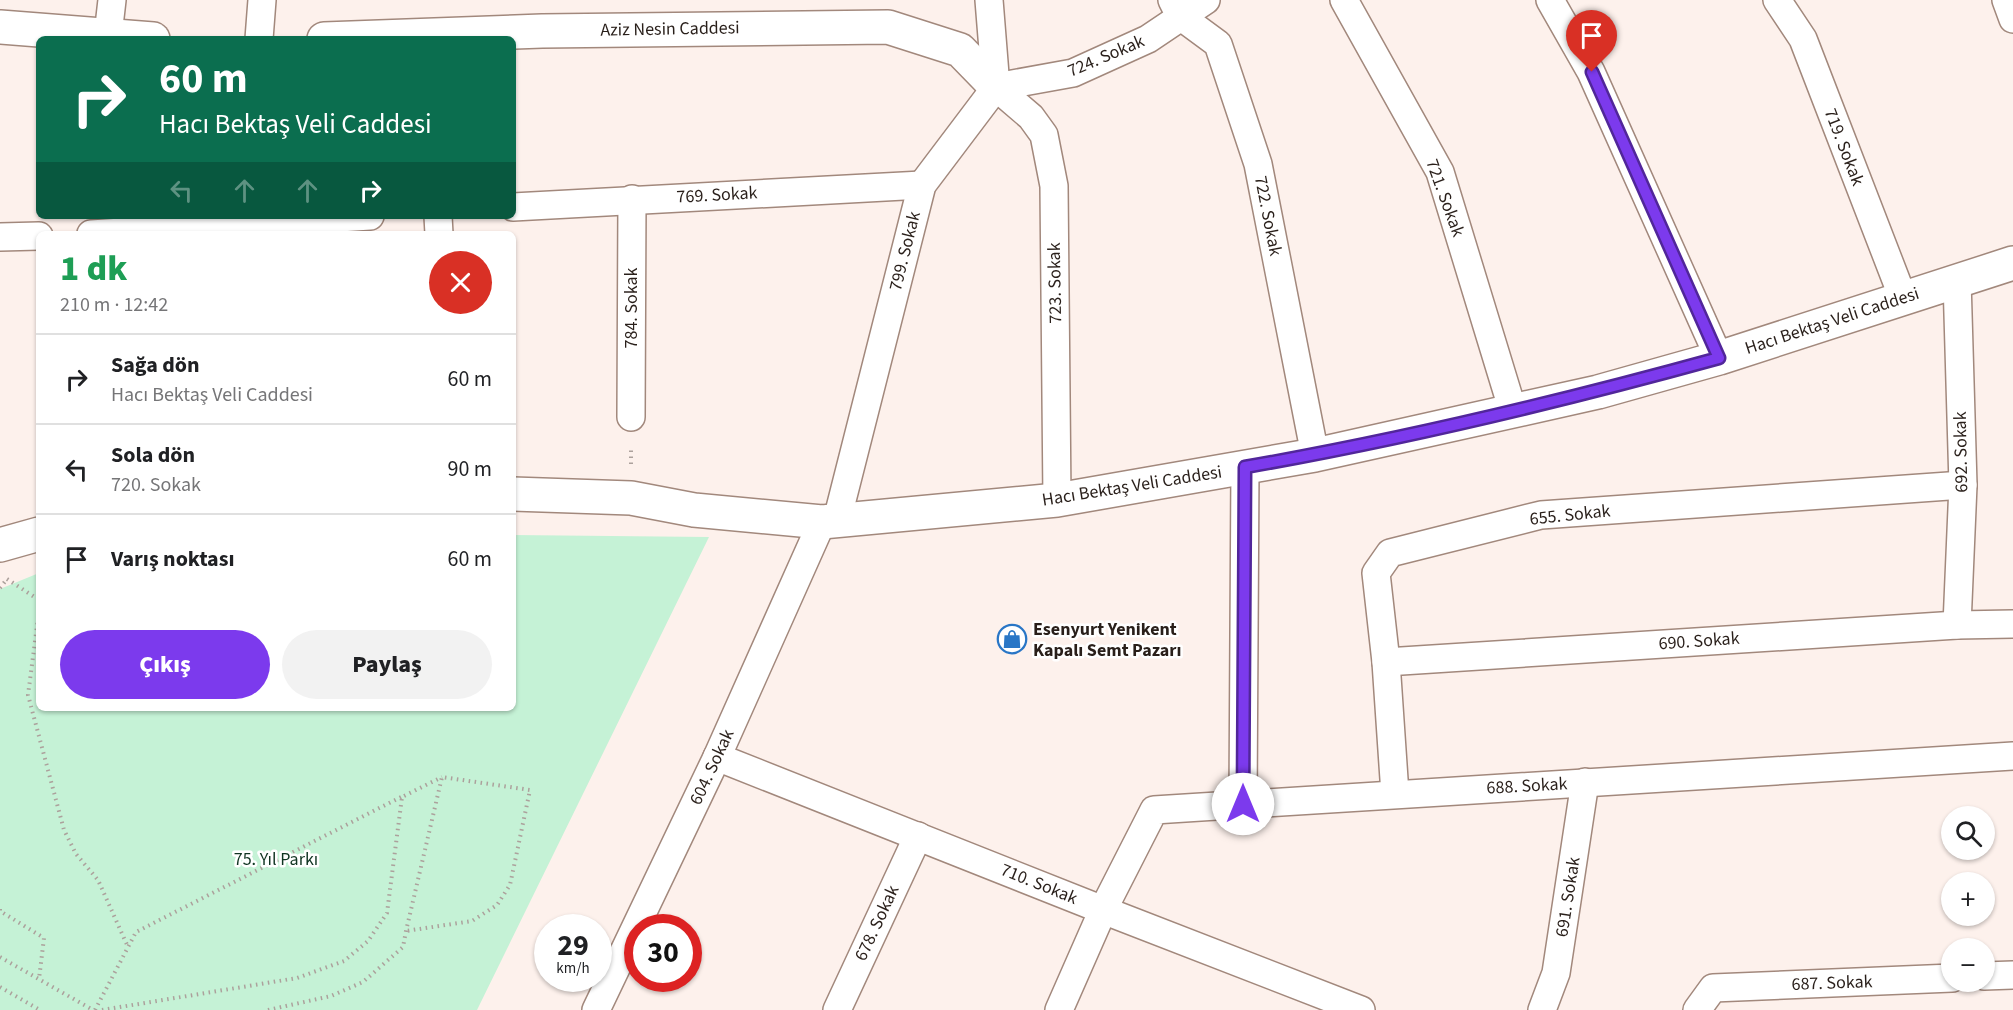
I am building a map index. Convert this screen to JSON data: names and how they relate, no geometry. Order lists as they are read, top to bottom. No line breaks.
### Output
{"streets":{"main road":["Aziz Nesin Caddesi","Hacı Bektaş Veli Caddesi"],"street":["724. Sokak","719. Sokak","769. Sokak","721. Sokak","722. Sokak","799. Sokak","723. Sokak","784. Sokak","692. Sokak","655. Sokak","690. Sokak","604. Sokak","688. Sokak","710. Sokak","691. Sokak","678. Sokak","687. Sokak"]},"crossings":[["Aziz Nesin Caddesi","724. Sokak"],["Aziz Nesin Caddesi","799. Sokak"],["Aziz Nesin Caddesi","723. Sokak"],["724. Sokak","722. Sokak"],["724. Sokak","799. Sokak"],["724. Sokak","723. Sokak"],["719. Sokak","Hacı Bektaş Veli Caddesi"],["769. Sokak","799. Sokak"],["769. Sokak","784. Sokak"],["721. Sokak","Hacı Bektaş Veli Caddesi"],["722. Sokak","Hacı Bektaş Veli Caddesi"],["799. Sokak","723. Sokak"],["799. Sokak","Hacı Bektaş Veli Caddesi"],["799. Sokak","604. Sokak"],["723. Sokak","Hacı Bektaş Veli Caddesi"],["Hacı Bektaş Veli Caddesi","692. Sokak"],["Hacı Bektaş Veli Caddesi","604. Sokak"],["692. Sokak","655. Sokak"],["692. Sokak","690. Sokak"],["655. Sokak","690. Sokak"],["655. Sokak","688. Sokak"],["604. Sokak","710. Sokak"],["688. Sokak","710. Sokak"],["688. Sokak","691. Sokak"],["710. Sokak","678. Sokak"]],"parks":["75. Yıl Parkı"],"places":{"shop":["Esenyurt Yenikent Kapalı Semt Pazarı"]},"page":{"turn":["60 m","Hacı Bektaş Veli Caddesi"],"heading":["1 dk","210 m · 12:42"],"list":[{"name":"Sağa dön","note":"Hacı Bektaş Veli Caddesi","value":"60 m"},{"name":"Sola dön","note":"720. Sokak","value":"90 m"},{"name":"Varış noktası","value":"60 m"}],"buttons":["Çıkış","Paylaş"],"map_buttons":["+","−"],"speed":"29 km/h","limit":"30"}}
